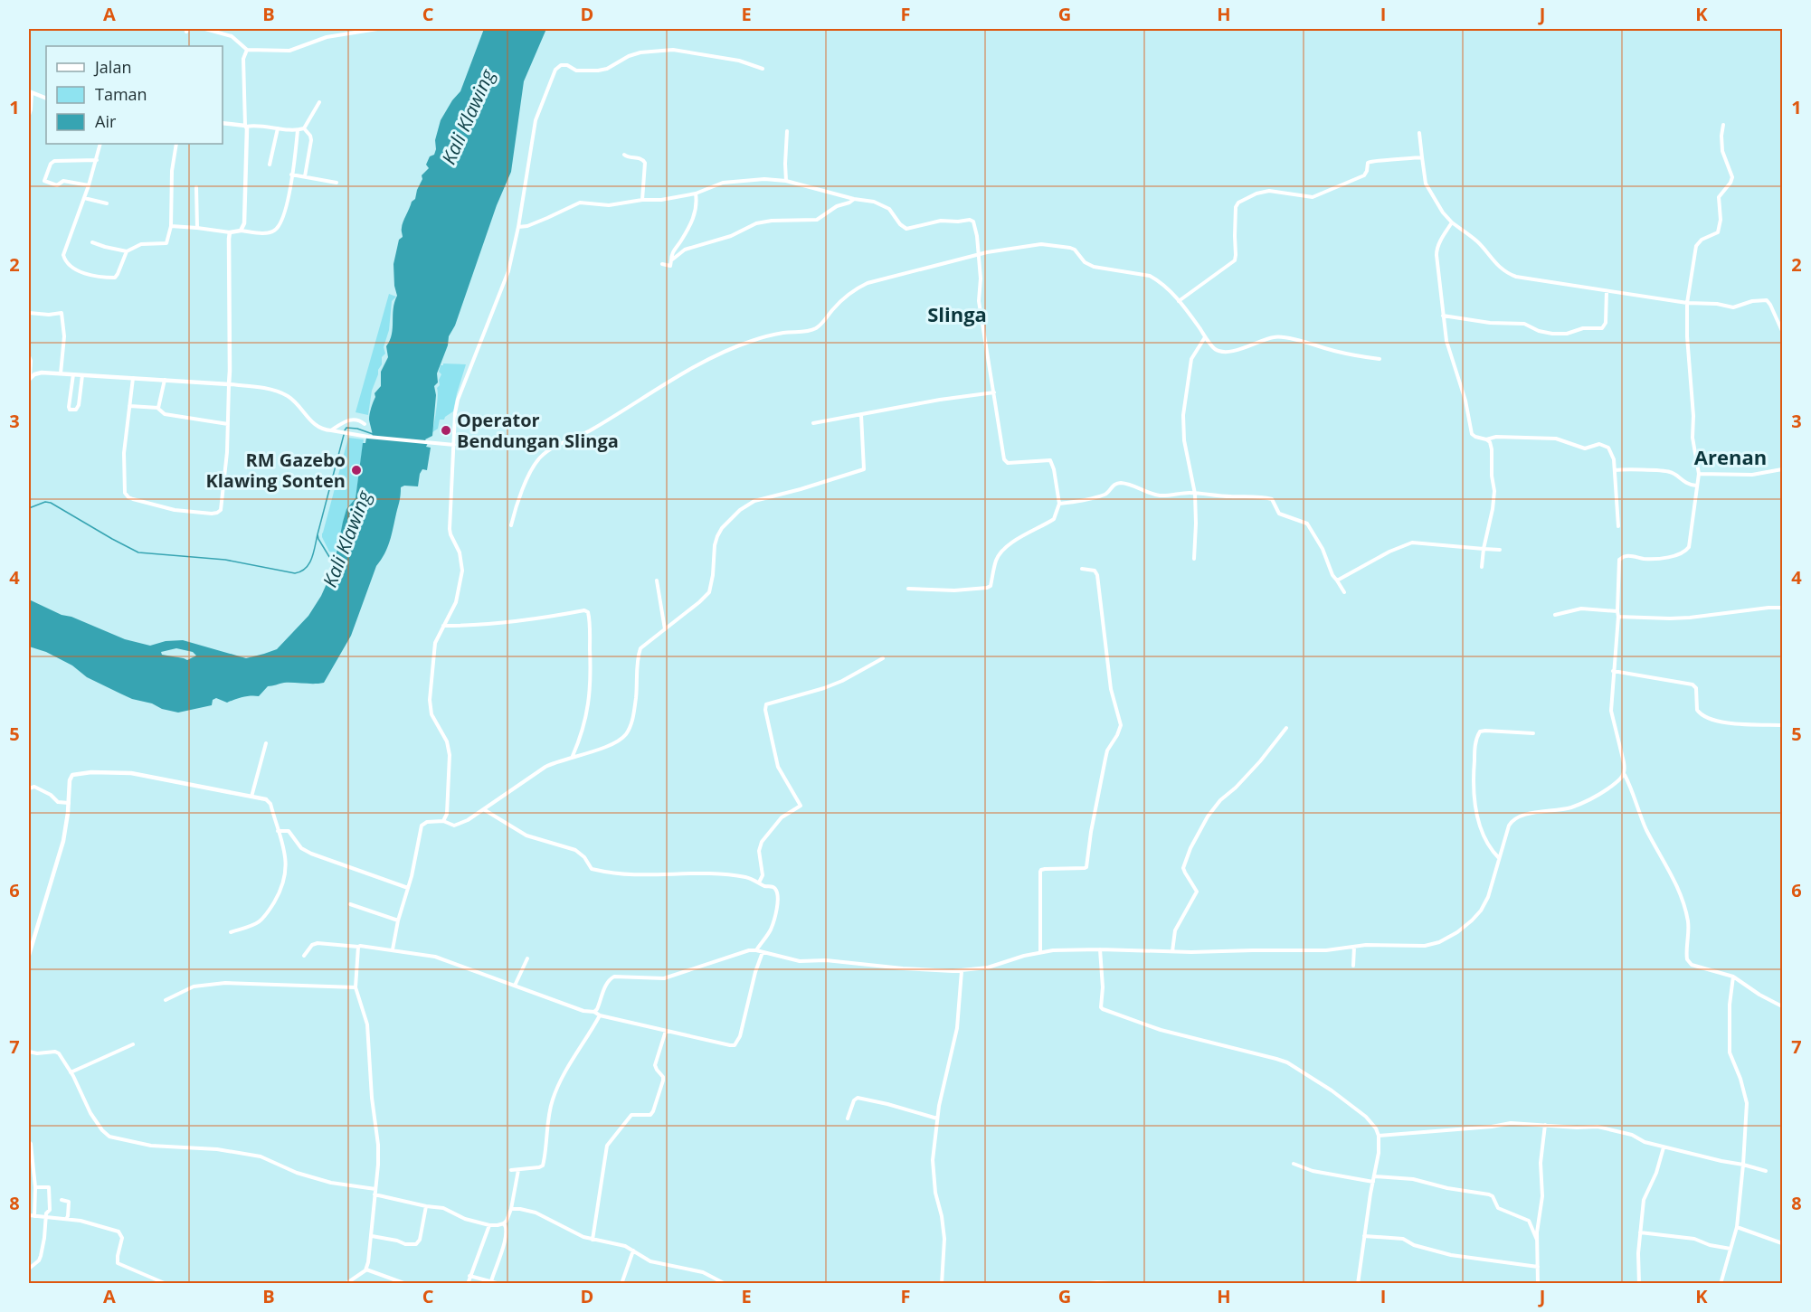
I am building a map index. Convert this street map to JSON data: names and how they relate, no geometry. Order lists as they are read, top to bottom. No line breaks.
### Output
{"districts":["Slinga","Arenan"],"water":["Kali Klawing"],"places":["Operator Bendungan Slinga","RM Gazebo Klawing Sonten"],"legend":["Jalan","Taman","Air"],"grid":{"columns":["A","B","C","D","E","F","G","H","I","J","K"],"rows":["1","2","3","4","5","6","7","8"]}}
